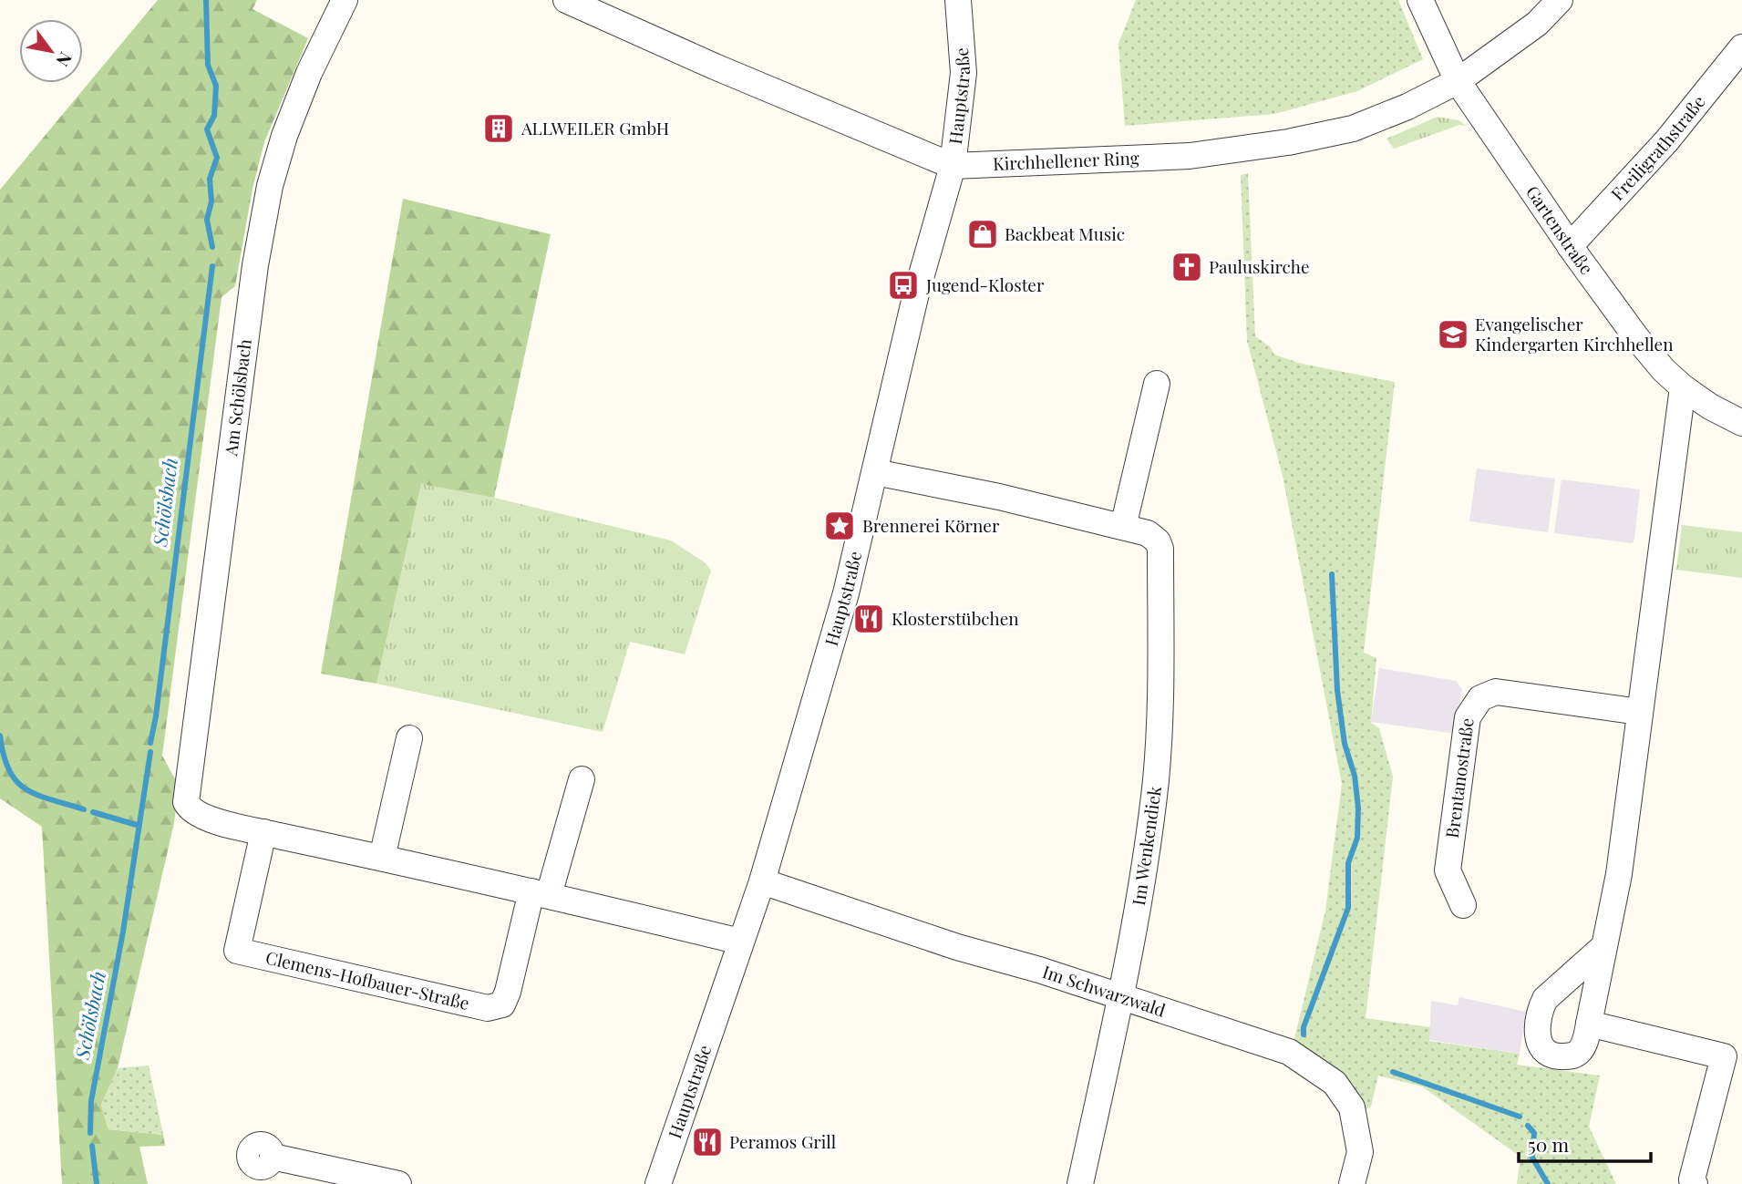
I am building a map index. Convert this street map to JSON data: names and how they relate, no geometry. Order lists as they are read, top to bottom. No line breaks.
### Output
{"streets":{"street":["Hauptstraße","Freiligrathstraße","Kirchhellener Ring","Gartenstraße","Am Schölsbach","Brentanostraße","Im Wenkendiek","Clemens-Hofbauer-Straße","Im Schwarzwald"]},"crossings":[["Hauptstraße","Kirchhellener Ring"],["Hauptstraße","Im Wenkendiek"],["Hauptstraße","Im Schwarzwald"],["Freiligrathstraße","Gartenstraße"],["Kirchhellener Ring","Gartenstraße"],["Am Schölsbach","Clemens-Hofbauer-Straße"],["Im Wenkendiek","Im Schwarzwald"]],"water":["Schölsbach"],"places":{"building":["ALLWEILER GmbH"],"shop":["Backbeat Music"],"church":["Pauluskirche"],"bus stop":["Jugend-Kloster"],"school or university":["Evangelischer Kindergarten Kirchhellen"],"place":["Brennerei Körner"],"restaurant":["Klosterstübchen","Peramos Grill"]},"scale_bar":"50 m","north":"bottom right"}
